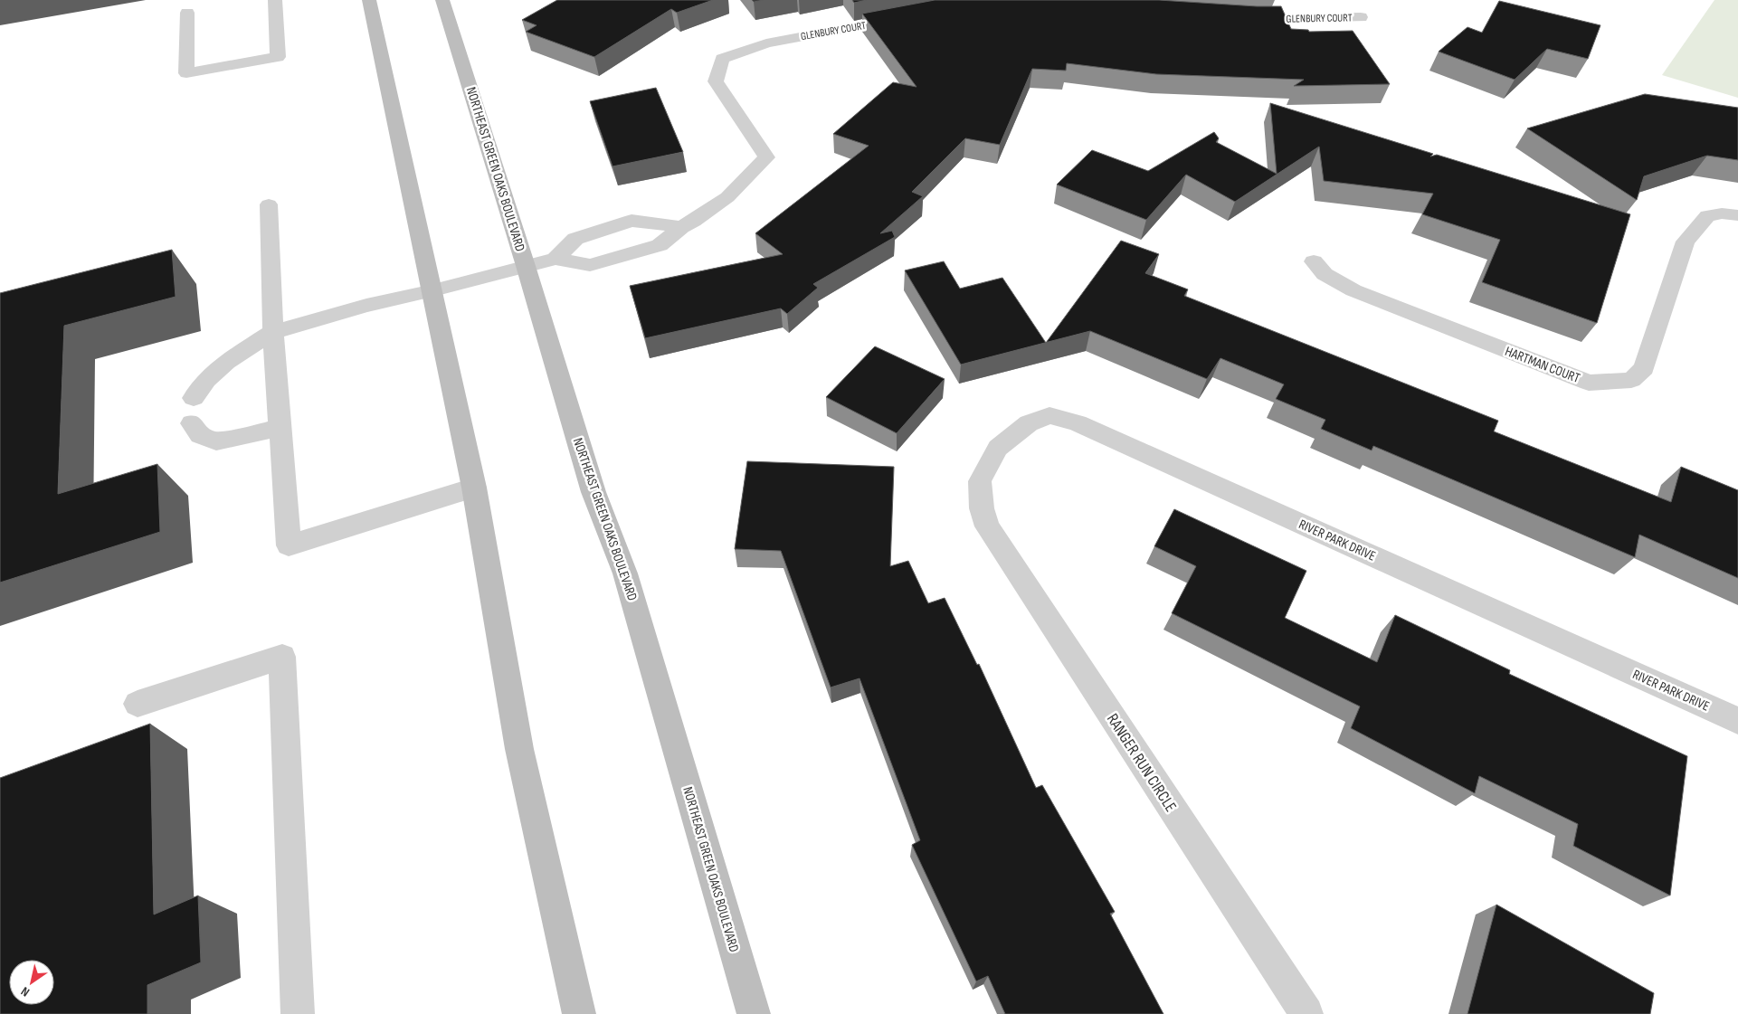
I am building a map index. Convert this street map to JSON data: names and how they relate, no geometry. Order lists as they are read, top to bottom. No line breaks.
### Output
{"streets":{"main road":["NORTHEAST GREEN OAKS BOULEVARD"],"street":["GLENBURY COURT","HARTMAN COURT","RIVER PARK DRIVE","RANGER RUN CIRCLE"]},"crossings":[["GLENBURY COURT","NORTHEAST GREEN OAKS BOULEVARD"],["RIVER PARK DRIVE","RANGER RUN CIRCLE"]],"north":"bottom left"}
